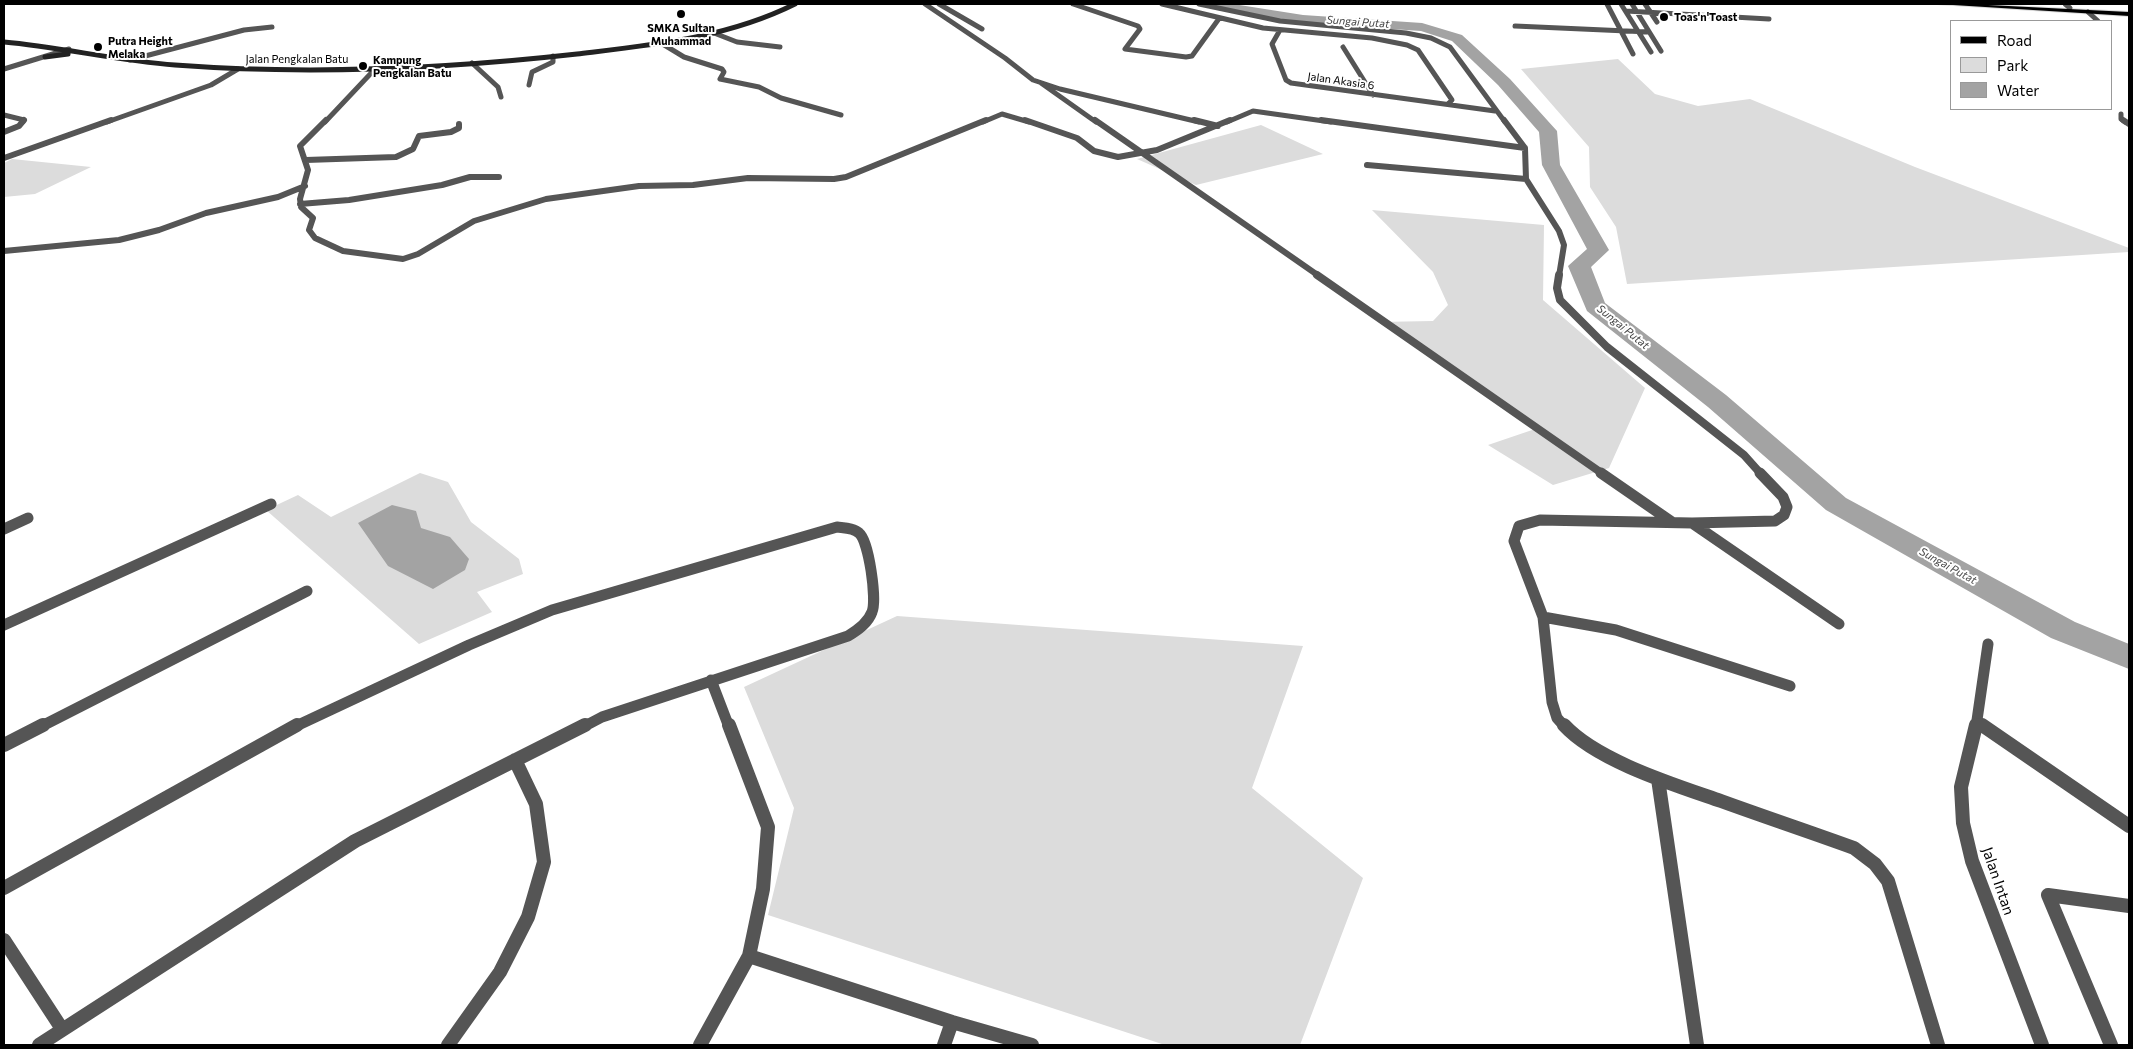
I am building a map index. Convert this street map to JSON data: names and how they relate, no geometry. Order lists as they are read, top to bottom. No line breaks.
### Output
{"streets":{"main road":["Jalan Pengkalan Batu"],"street":["Jalan Akasia 6","Jalan Intan"]},"water":["Sungai Putat"],"places":["SMKA Sultan Muhammad","Toas'n'Toast","Putra Height Melaka","Kampung Pengkalan Batu"],"legend":["Road","Park","Water"]}
